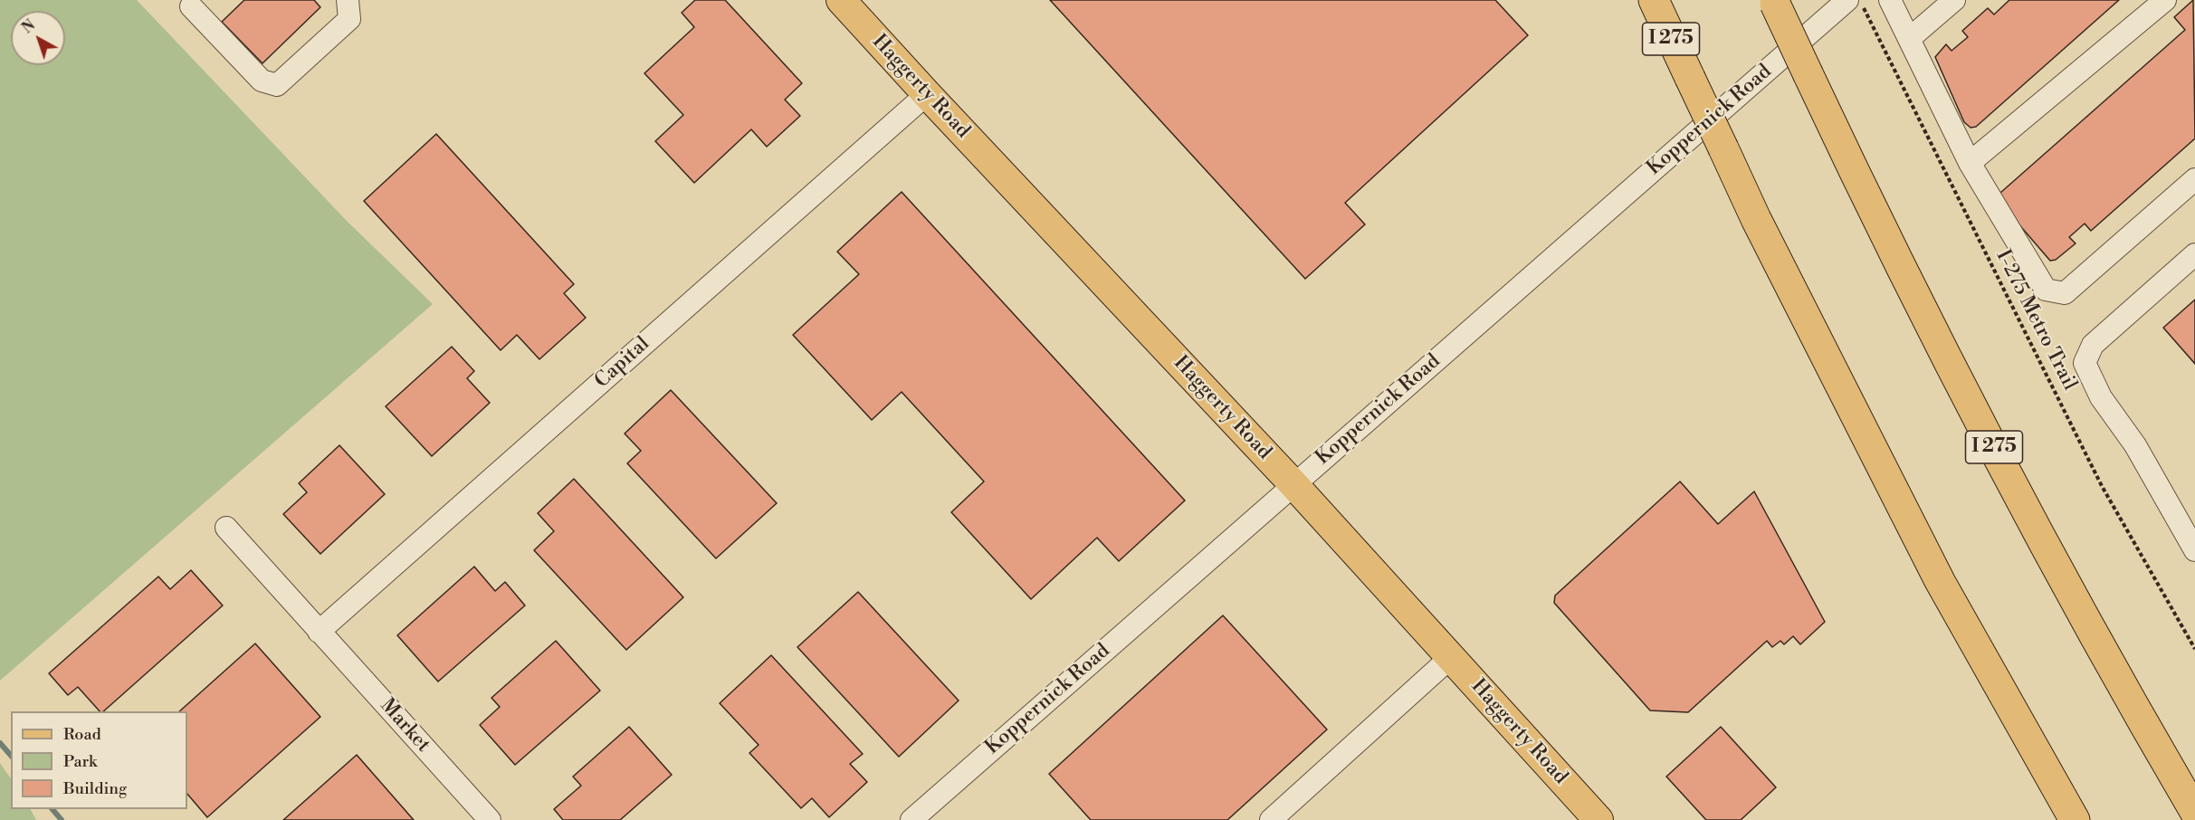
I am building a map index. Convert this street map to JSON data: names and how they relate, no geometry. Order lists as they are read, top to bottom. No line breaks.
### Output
{"streets":{"highway":["I 275"],"main road":["Haggerty Road"],"street":["Koppernick Road","Capital","Market"],"path":["I-275 Metro Trail"]},"crossings":[["Haggerty Road","Koppernick Road"],["Haggerty Road","Capital"],["Capital","Market"]],"legend":["Road","Park","Building"],"north":"top left"}
